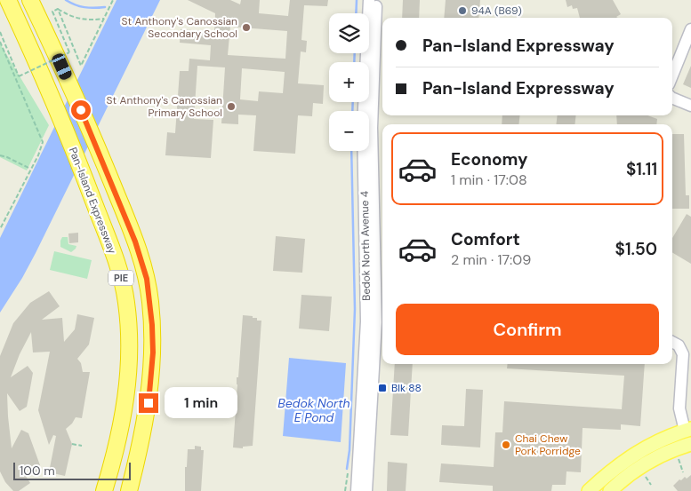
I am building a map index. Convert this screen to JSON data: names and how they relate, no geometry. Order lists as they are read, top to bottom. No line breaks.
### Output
{"streets":{"highway":["Pan-Island Expressway","PIE"],"street":["Bedok North Avenue 4"]},"water":["Bedok North E Pond"],"places":{"other":["94A (B69)","St Anthony's Canossian Secondary School","St Anthony's Canossian Primary School","Chai Chew Pork Porridge"],"transit":["Blk 88"]},"scale_bar":"100 m","page":{"map_buttons":["+","−"],"banner":["Pan-Island Expressway","Pan-Island Expressway"],"list":[{"name":"Economy","note":"1 min · 17:08","value":"$1.11"},{"name":"Comfort","note":"2 min · 17:09","value":"$1.50"}],"buttons":"Confirm","bubble":"1 min","scale":"100 m"}}
